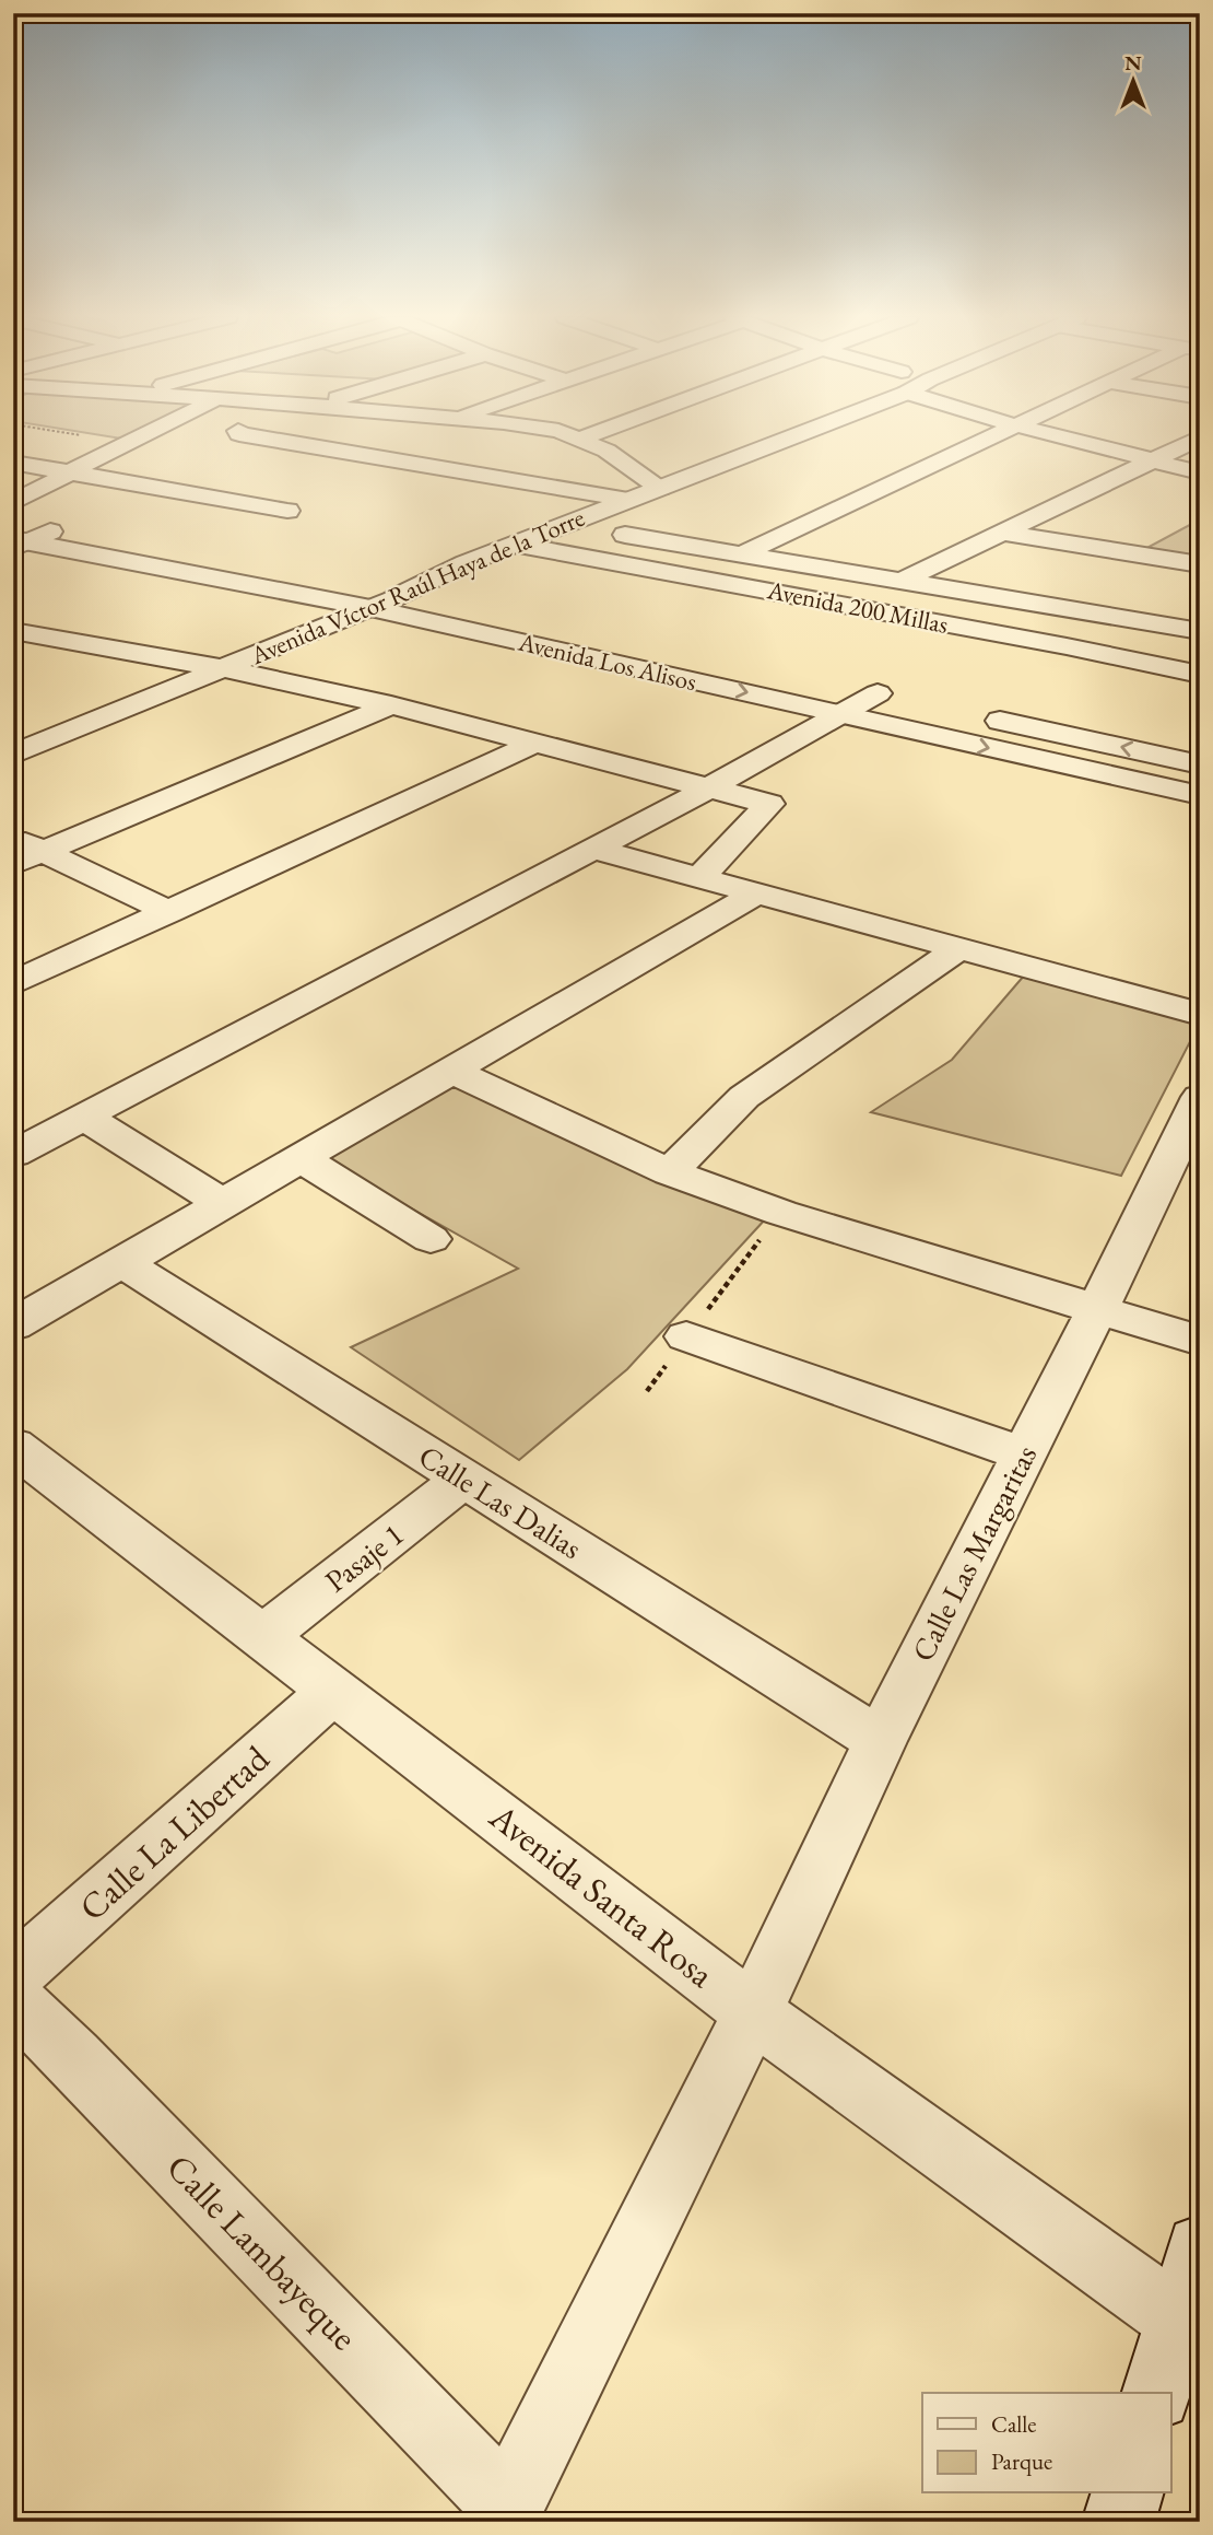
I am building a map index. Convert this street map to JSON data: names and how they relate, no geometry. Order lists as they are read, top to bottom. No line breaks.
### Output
{"streets":{"street":["Avenida Víctor Raúl Haya de la Torre","Avenida 200 Millas","Avenida Los Alisos","Calle Las Dalias","Calle Las Margaritas","Pasaje 1","Calle La Libertad","Avenida Santa Rosa","Calle Lambayeque"]},"crossings":[["Avenida Víctor Raúl Haya de la Torre","Avenida 200 Millas"],["Avenida Víctor Raúl Haya de la Torre","Avenida Los Alisos"],["Calle Las Dalias","Calle Las Margaritas"],["Calle Las Dalias","Pasaje 1"],["Calle Las Margaritas","Avenida Santa Rosa"],["Calle Las Margaritas","Calle Lambayeque"],["Pasaje 1","Avenida Santa Rosa"],["Calle La Libertad","Avenida Santa Rosa"]],"legend":["Calle","Parque"],"north":"top"}
